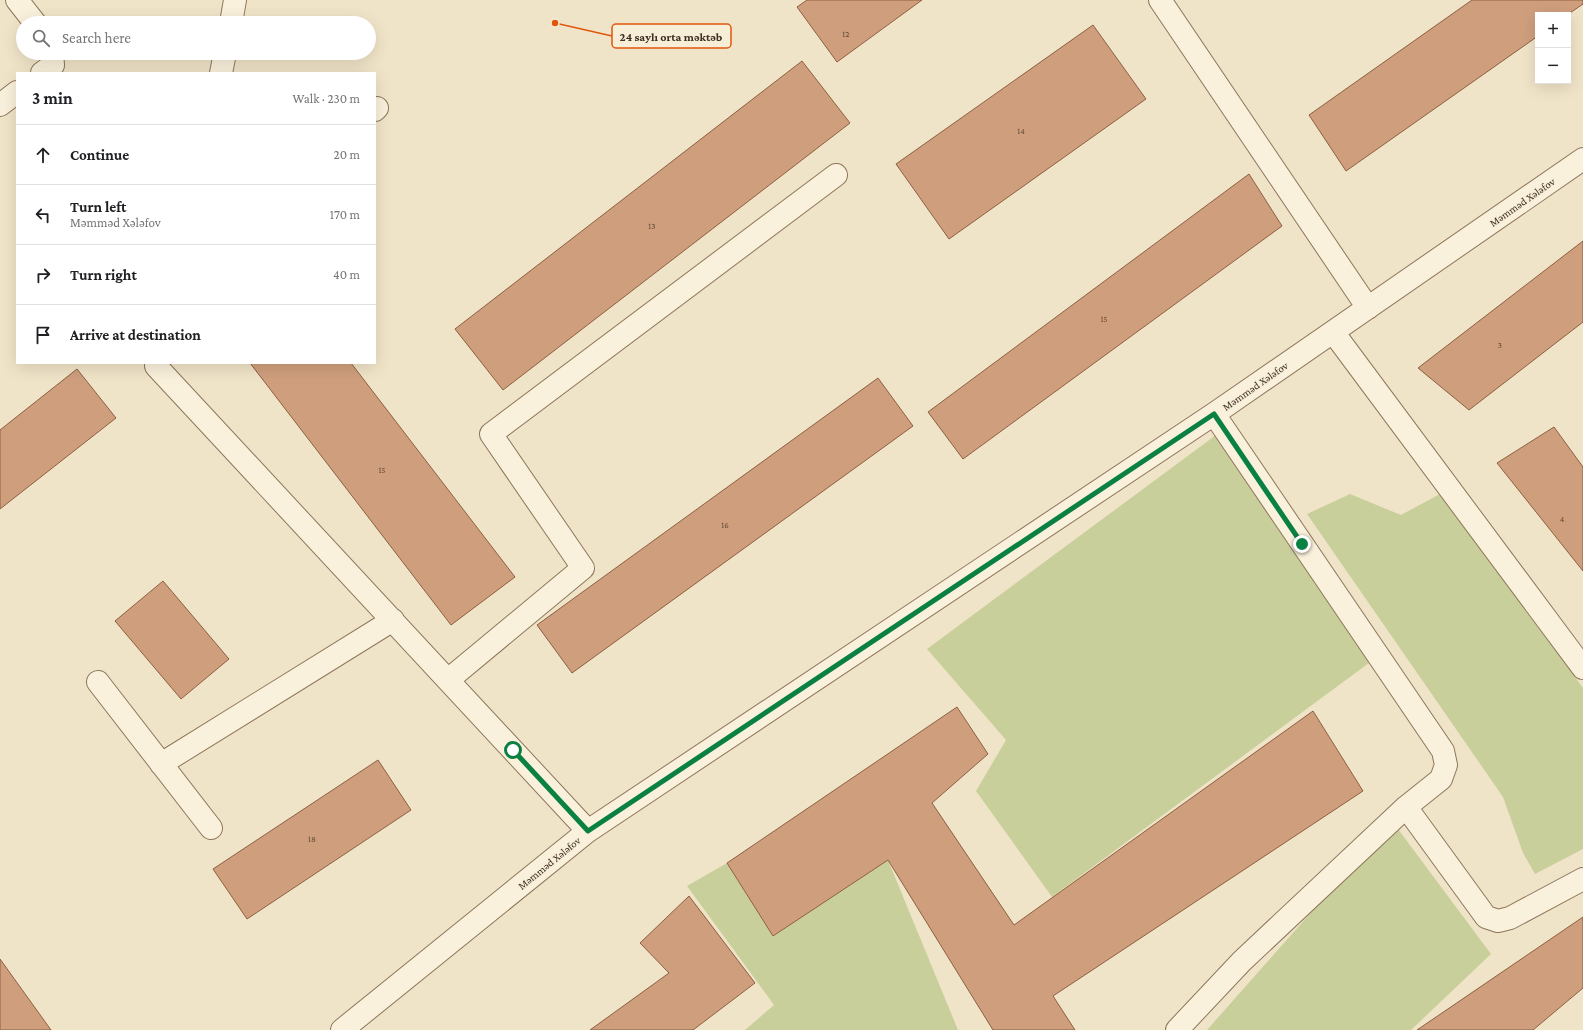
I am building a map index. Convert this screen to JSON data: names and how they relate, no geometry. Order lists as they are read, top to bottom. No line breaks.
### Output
{"streets":{"street":["Məmməd Xələfov"]},"places":["24 saylı orta məktəb"],"house_numbers":["12","14","13","15","3","15","4","16","18"],"page":{"map_buttons":["+","−"],"search":"Search here","heading":["3 min","Walk · 230 m"],"list":[["Continue","20 m"],["Turn left","Məmməd Xələfov","170 m"],["Turn right","40 m"],"Arrive at destination"]}}
